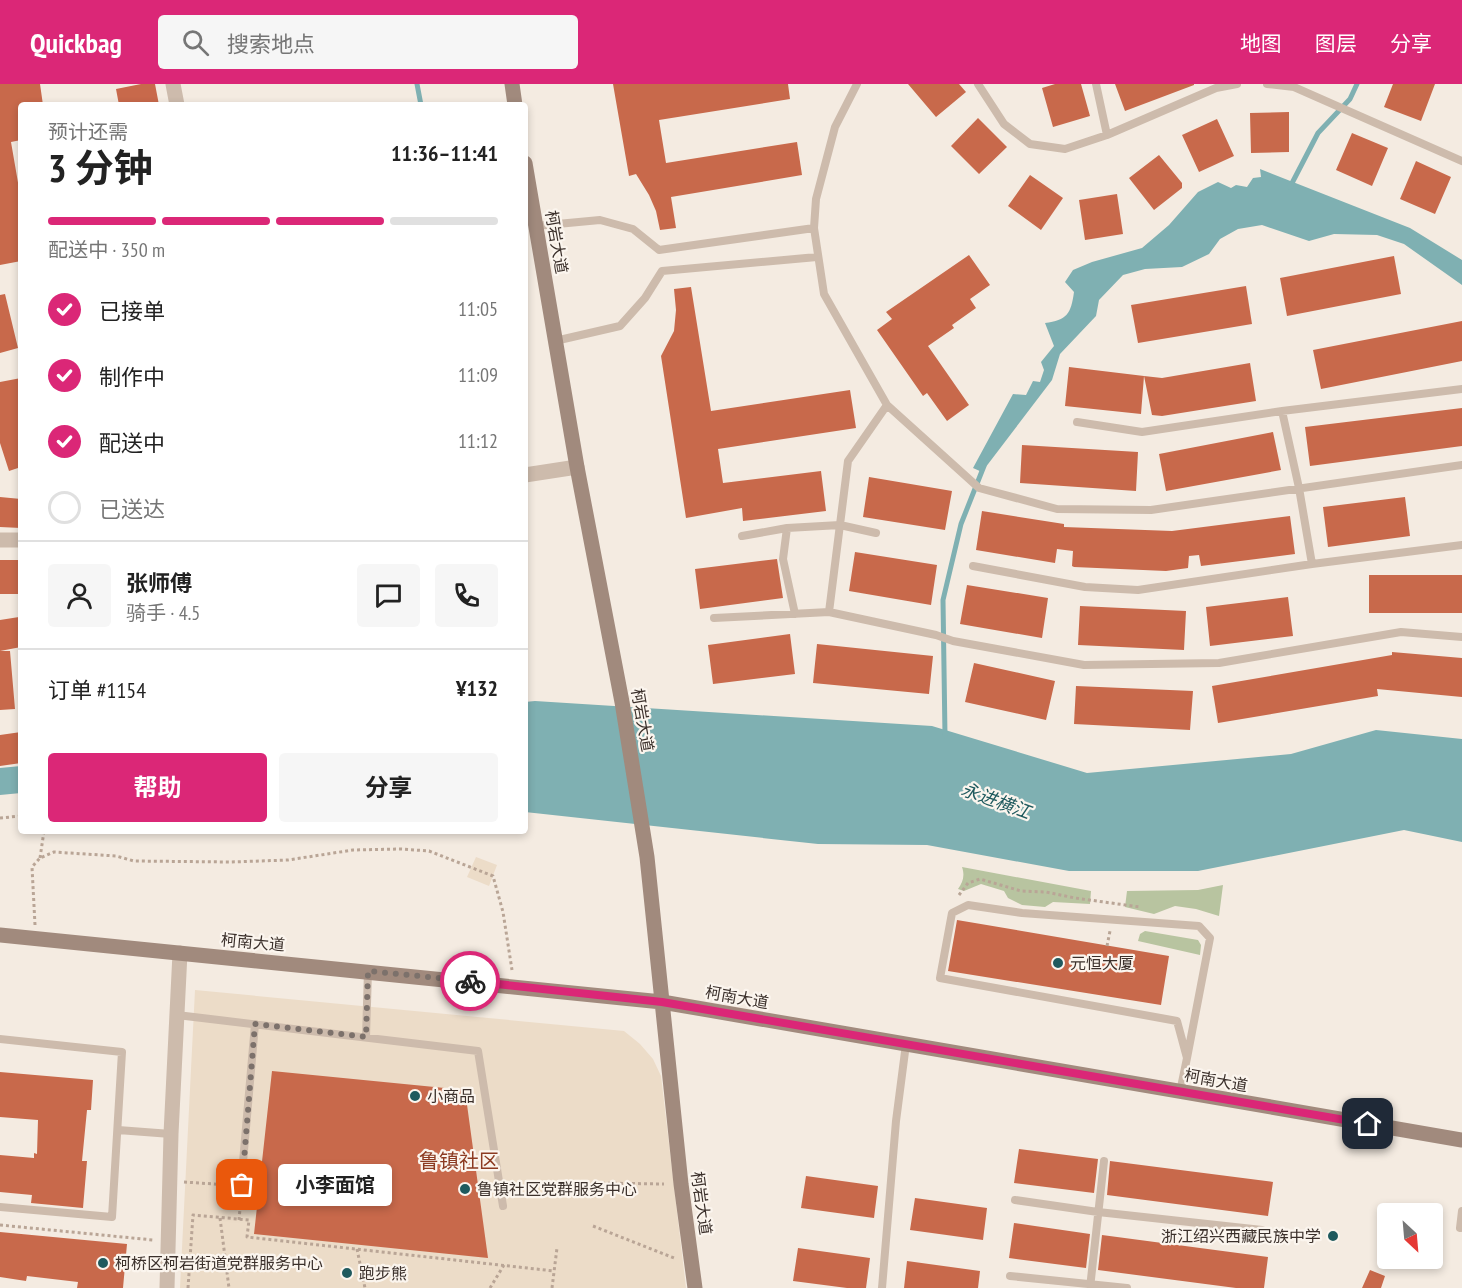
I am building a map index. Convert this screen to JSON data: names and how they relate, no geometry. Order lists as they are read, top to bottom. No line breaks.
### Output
{"streets":{"main road":["柯岩大道","柯南大道"]},"crossings":[["柯岩大道","柯南大道"]],"districts":["鲁镇社区"],"water":["永进横江"],"places":["元恒大厦","小商品","小李面馆","鲁镇社区党群服务中心","浙江绍兴西藏民族中学","柯桥区柯岩街道党群服务中心","跑步熊"],"north":"bottom right","page":{"header":"Quickbag","search":"搜索地点","nav":["地图","图层","分享"],"heading":["3 分钟","预计还需","11:36–11:41"],"panel":["张师傅","骑手 · 4.5","订单 #1154","¥132"],"bar":"配送中 · 350 m","list":[["已接单","11:05"],["制作中","11:09"],["配送中","11:12"],"已送达"],"buttons":["帮助","分享"],"bubble":"小李面馆"}}
